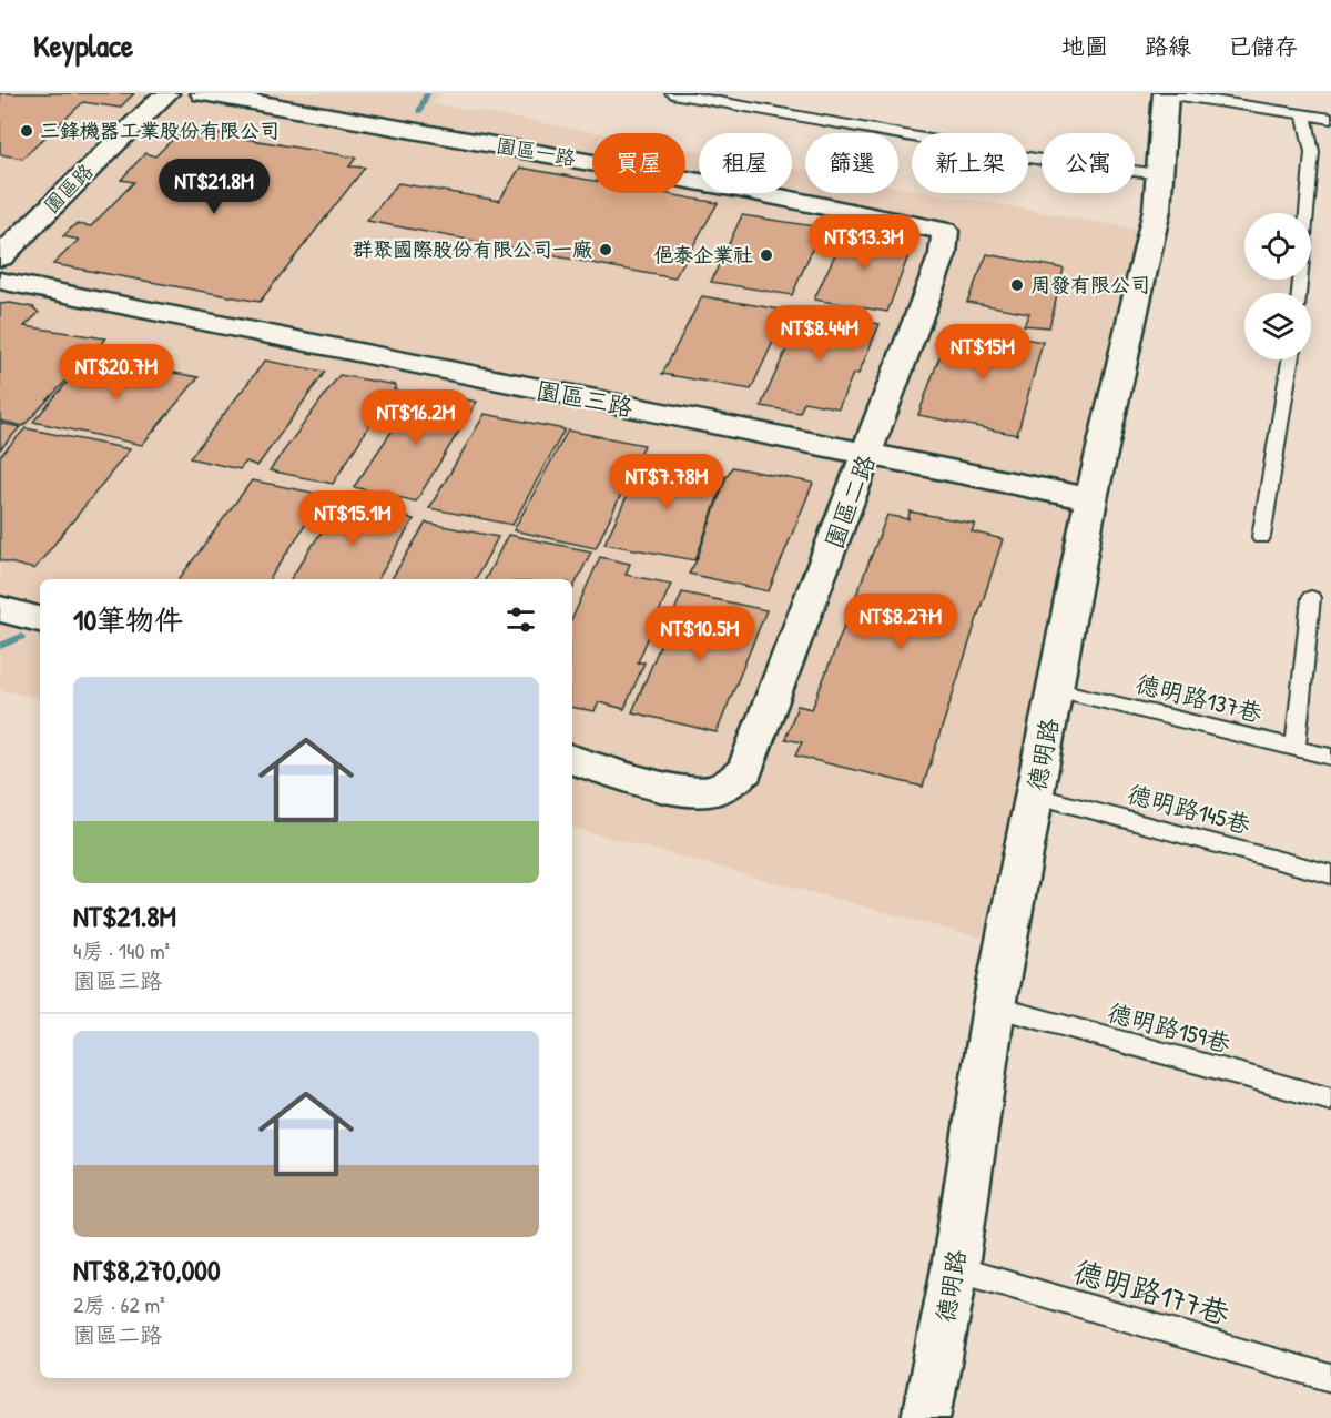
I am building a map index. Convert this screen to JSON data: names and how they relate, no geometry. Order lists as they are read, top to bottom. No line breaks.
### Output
{"streets":{"street":["園區一路","園區路","園區三路","園區二路","德明路"],"lane":["德明路137巷","德明路145巷","德明路159巷","德明路177巷"]},"crossings":[["園區一路","園區二路"],["園區三路","園區二路"],["園區三路","德明路"],["德明路137巷","德明路"],["德明路","德明路145巷"],["德明路","德明路159巷"],["德明路","德明路177巷"]],"places":["三鋒機器工業股份有限公司","群聚國際股份有限公司一廠","俋泰企業社","周發有限公司"],"page":{"header":"Keyplace","nav":["地圖","路線","已儲存"],"chip":["買屋","租屋","篩選","新上架","公寓"],"price":["NT$21.8M","NT$13.3M","NT$8.44M","NT$15M","NT$20.7M","NT$16.2M","NT$7.78M","NT$15.1M","NT$8.27M","NT$10.5M"],"heading":"10筆物件","list":[{"name":"NT$21.8M","note":"4房 · 140 m² · 園區三路"},{"name":"NT$8,270,000","note":"2房 · 62 m² · 園區二路"}]}}
